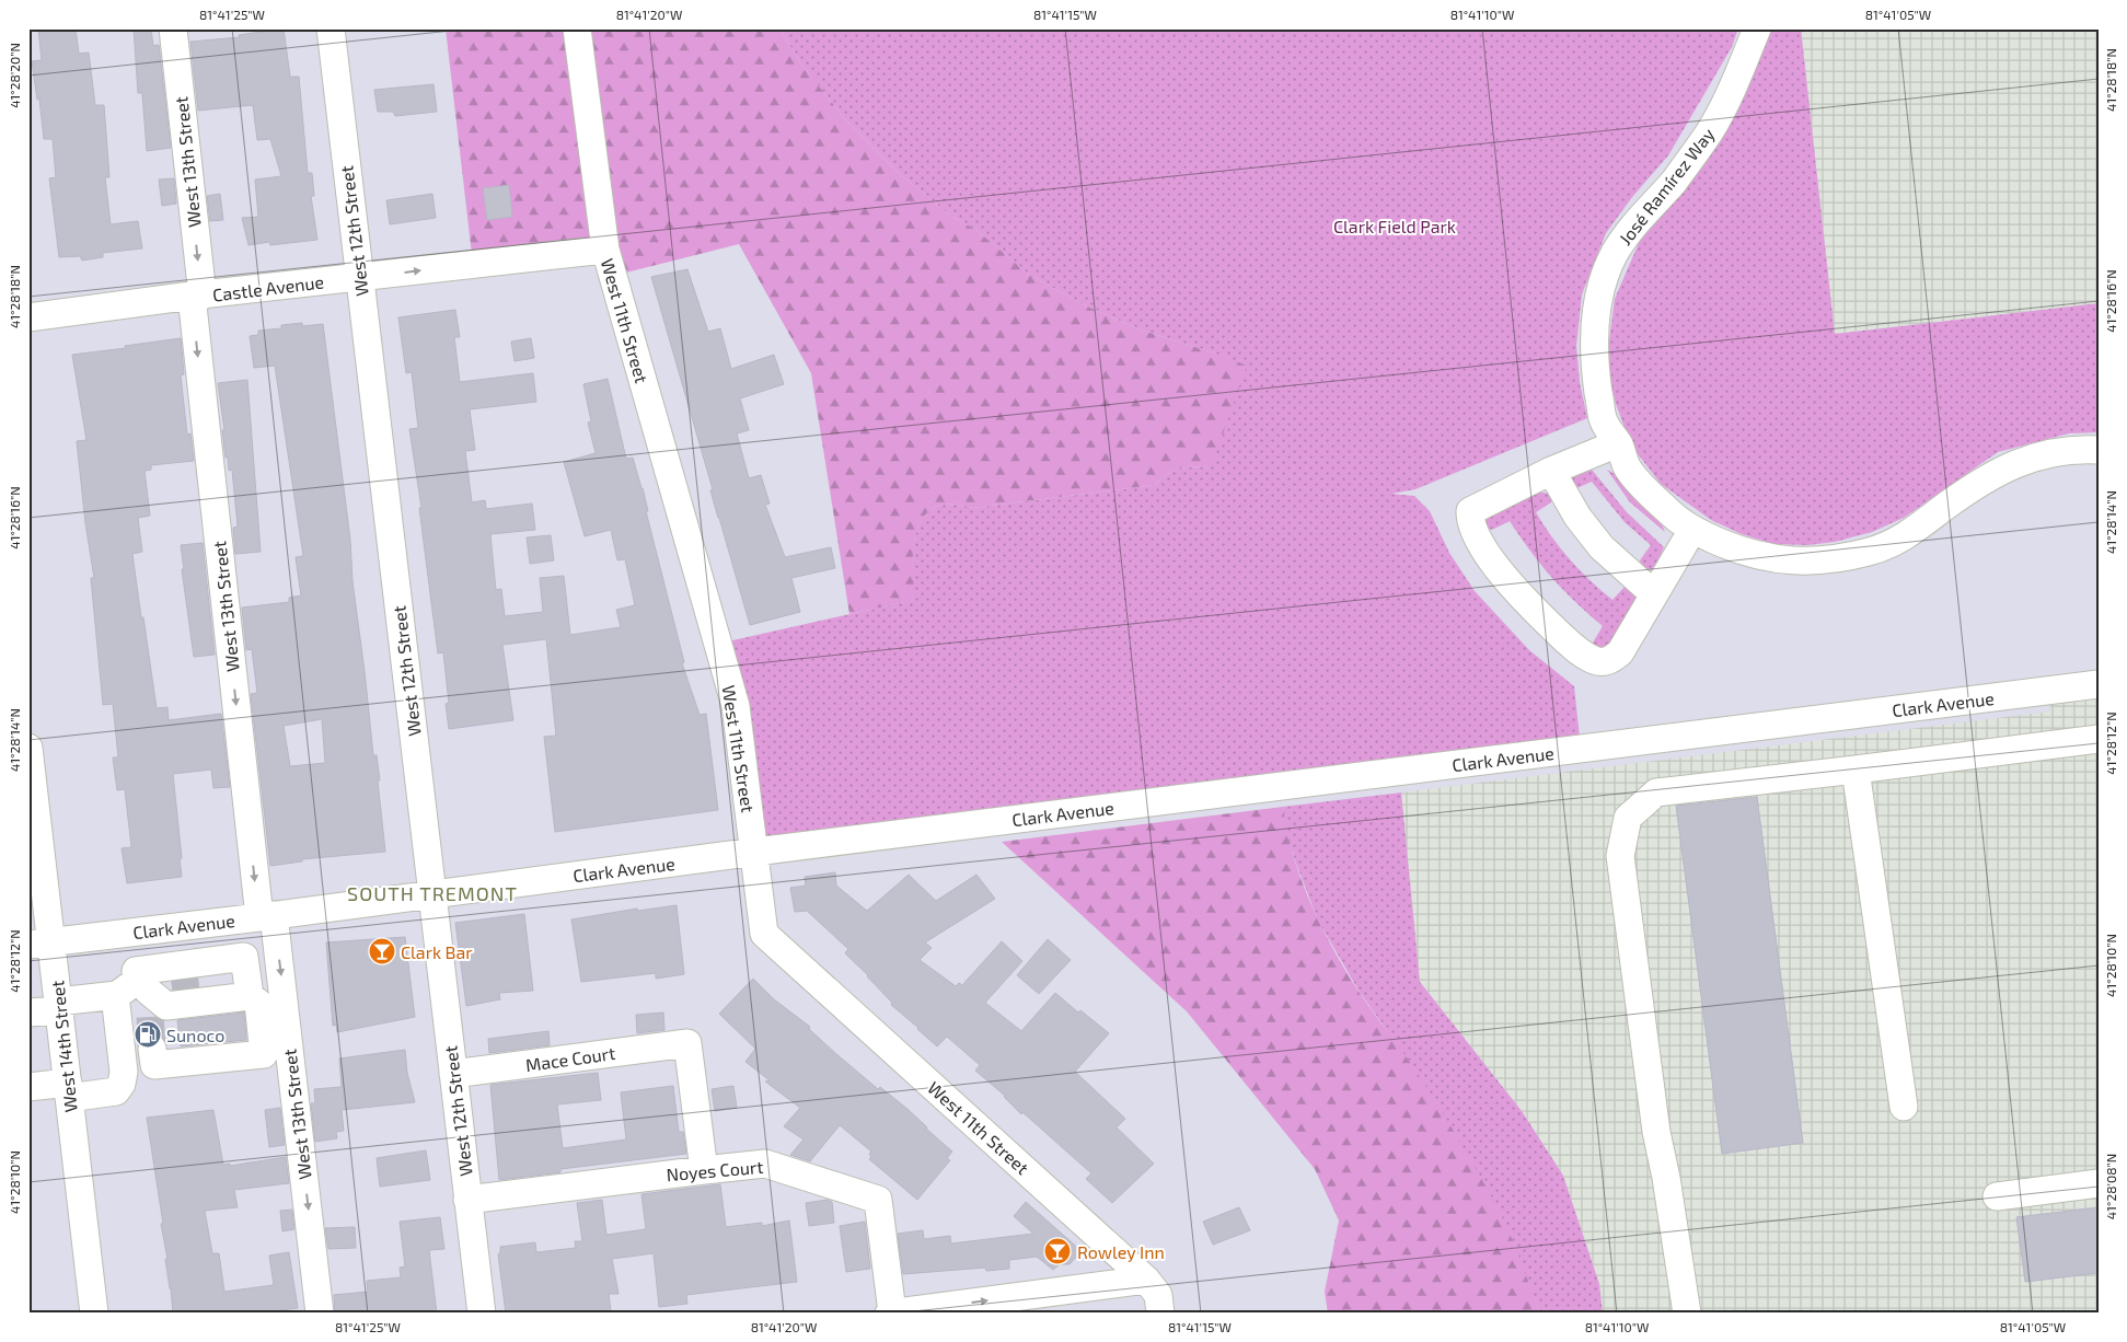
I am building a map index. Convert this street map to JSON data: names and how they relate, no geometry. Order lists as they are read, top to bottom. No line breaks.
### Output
{"streets":{"street":["West 13th Street","José Ramírez Way","West 12th Street","Castle Avenue","West 11th Street","Clark Avenue","West 14th Street","Mace Court","Noyes Court"]},"crossings":[["West 13th Street","Castle Avenue"],["West 13th Street","Clark Avenue"],["West 12th Street","Castle Avenue"],["West 12th Street","Clark Avenue"],["West 12th Street","Mace Court"],["West 12th Street","Noyes Court"],["Castle Avenue","West 11th Street"],["West 11th Street","Clark Avenue"],["Clark Avenue","West 14th Street"],["Mace Court","Noyes Court"]],"one_way":["West 13th Street","Castle Avenue"],"districts":["SOUTH TREMONT"],"parks":["Clark Field Park"],"places":{"bar":["Clark Bar","Rowley Inn"],"fuel station":["Sunoco"]},"coordinates":["81°41'25\"W","81°41'20\"W","81°41'15\"W","81°41'10\"W","81°41'05\"W","41°28'20\"N","41°28'18\"N","41°28'16\"N","41°28'14\"N","41°28'12\"N","41°28'10\"N","41°28'08\"N"]}
